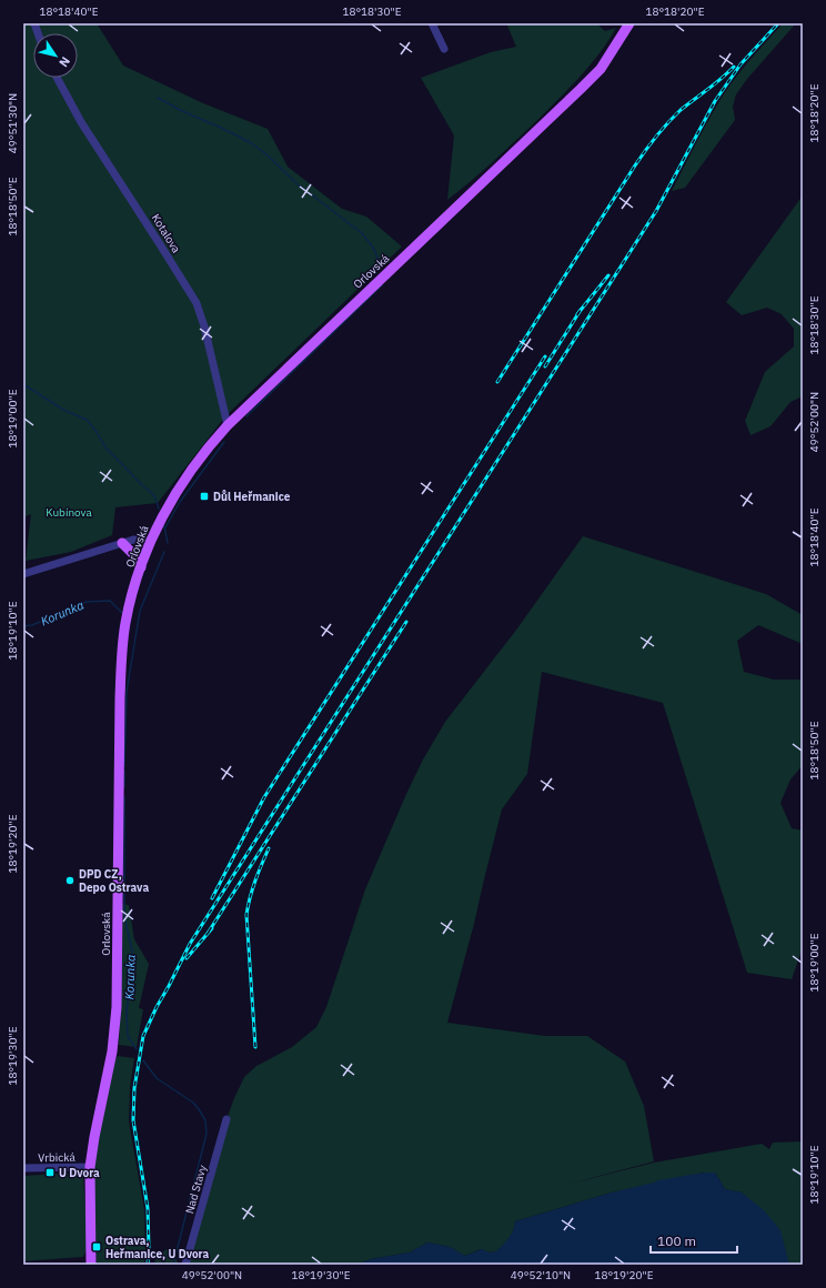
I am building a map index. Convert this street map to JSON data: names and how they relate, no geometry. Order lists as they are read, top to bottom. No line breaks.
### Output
{"streets":{"main road":["Orlovská"],"street":["Kotalova","Vrbická","Nad Stavy"]},"crossings":[["Kotalova","Orlovská"],["Orlovská","Vrbická"]],"water":["Korunka"],"parks":["Kubínova"],"places":{"transit":["Důl Heřmanice","U Dvora","Ostrava, Heřmanice, U Dvora"],"other":["DPD CZ, Depo Ostrava"]},"scale_bar":"100 m","north":"bottom right","coordinates":["18°18'40\"E","18°18'30\"E","18°18'20\"E","49°51'30\"N","18°18'50\"E","18°19'00\"E","49°52'00\"N","18°19'10\"E","18°19'20\"E","18°19'30\"E","49°52'10\"N"]}
